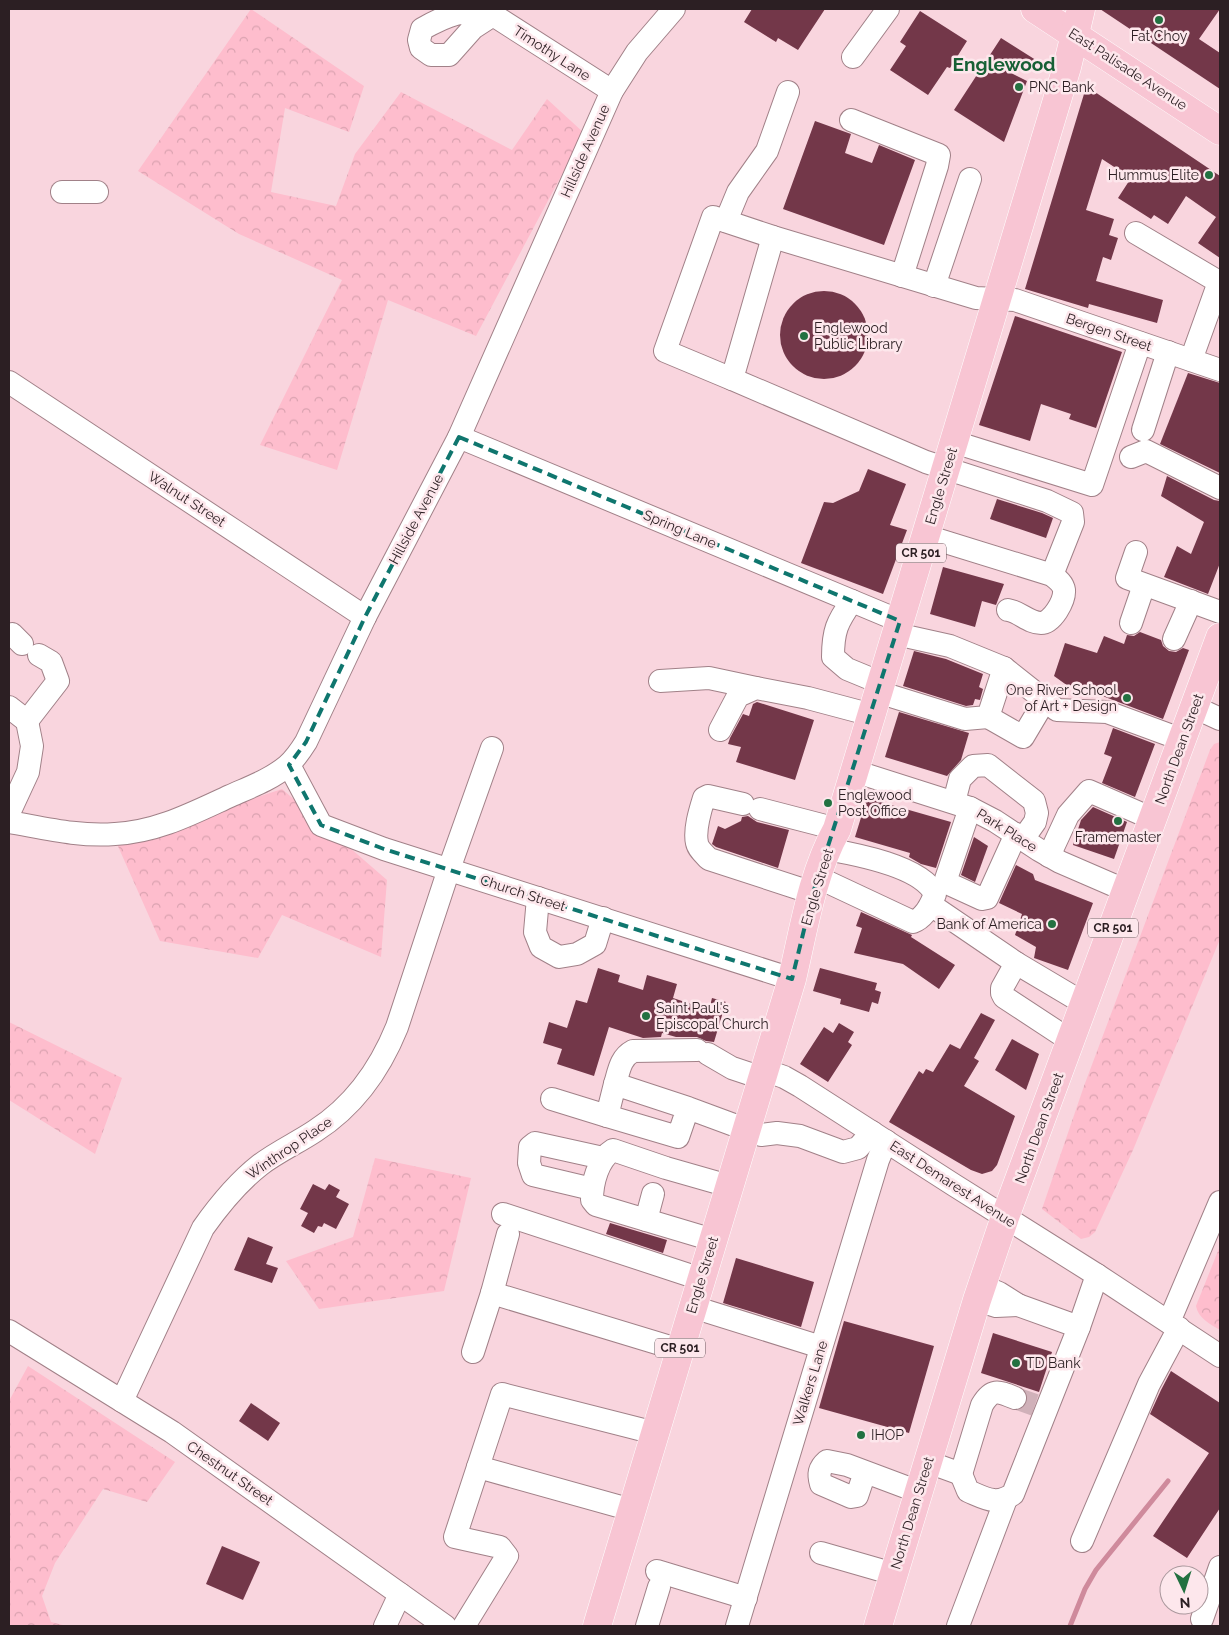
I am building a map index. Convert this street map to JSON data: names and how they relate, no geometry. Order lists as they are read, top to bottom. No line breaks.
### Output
{"streets":{"main road":["East Palisade Avenue","Engle Street","CR 501","North Dean Street"],"street":["Timothy Lane","Hillside Avenue","Bergen Street","Walnut Street","Spring Lane","Park Place","Church Street","Winthrop Place","East Demarest Avenue","Walkers Lane","Chestnut Street"]},"crossings":[["Timothy Lane","Hillside Avenue"],["East Palisade Avenue","Engle Street"],["Hillside Avenue","Walnut Street"],["Hillside Avenue","Spring Lane"],["Hillside Avenue","Church Street"],["Bergen Street","Engle Street"],["Engle Street","Spring Lane"],["Engle Street","Park Place"],["Engle Street","Church Street"],["Engle Street","East Demarest Avenue"],["North Dean Street","Park Place"],["North Dean Street","East Demarest Avenue"],["Church Street","Winthrop Place"],["Winthrop Place","Chestnut Street"],["East Demarest Avenue","Walkers Lane"]],"districts":["Englewood"],"places":["Fat Choy","PNC Bank","Hummus Elite","Englewood Public Library","One River School of Art + Design","Englewood Post Office","Framemaster","Bank of America","Saint Paul's Episcopal Church","TD Bank","IHOP"],"north":"bottom"}
